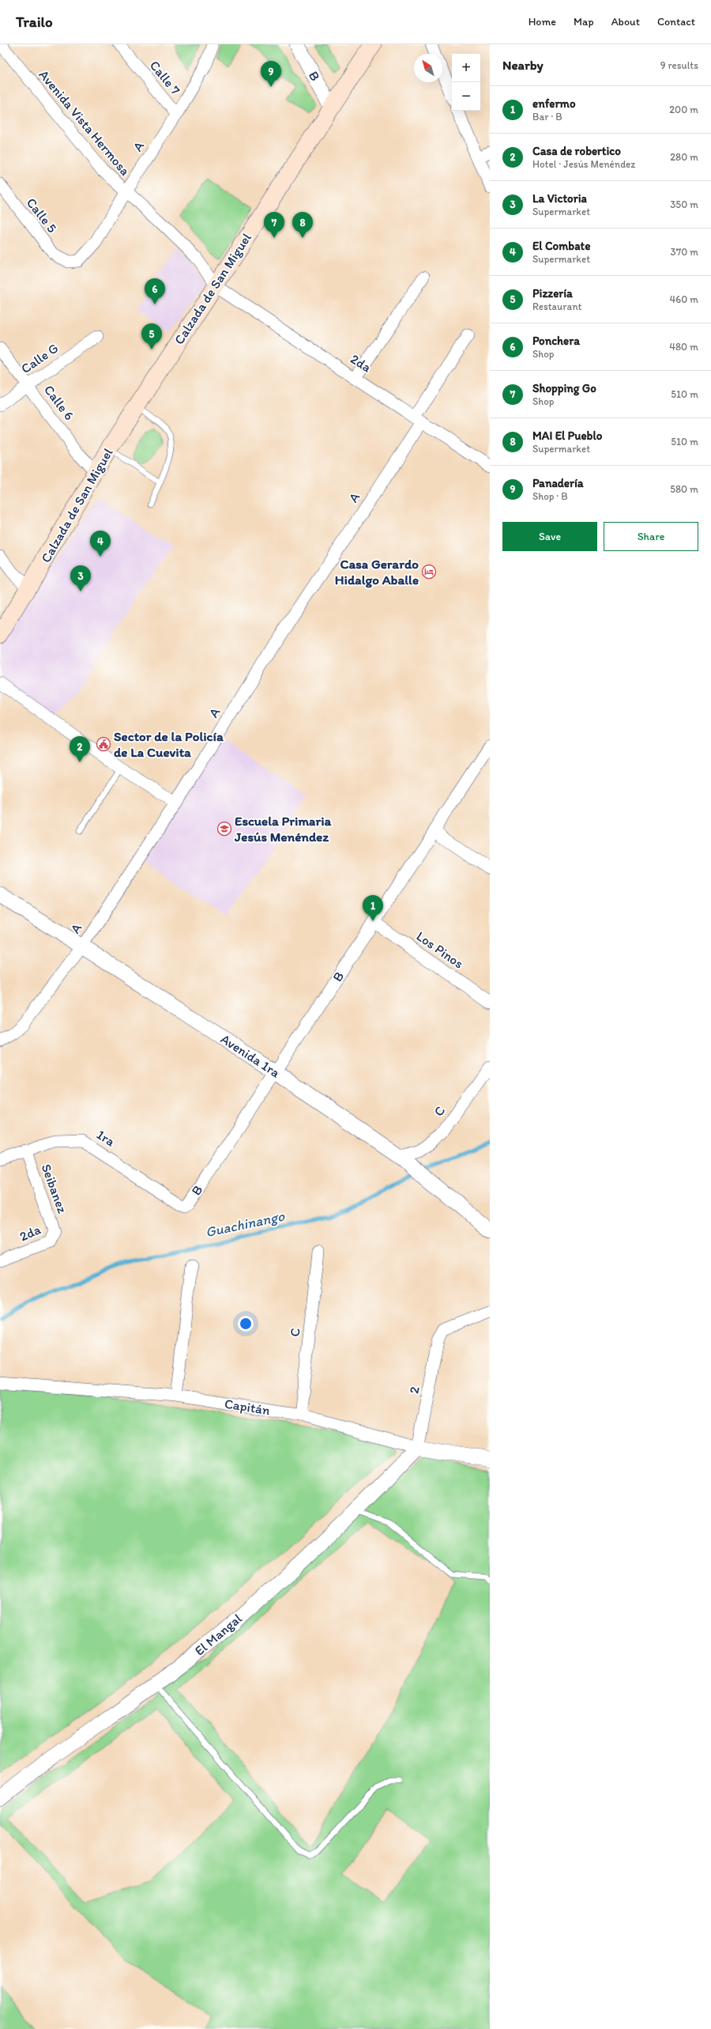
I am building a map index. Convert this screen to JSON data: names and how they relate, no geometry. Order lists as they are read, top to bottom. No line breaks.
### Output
{"streets":{"main road":["Calzada de San Miguel"],"street":["B","Calle 7","Avenida Vista Hermosa","A","Calle 5","Calle G","2da","Calle 6","Los Pinos","Avenida 1ra","C","1ra","Seibanez","2","Capitán","El Mangal"]},"crossings":[["B","Calzada de San Miguel"],["B","Los Pinos"],["B","Avenida 1ra"],["B","1ra"],["Calle 7","A"],["Avenida Vista Hermosa","A"],["Avenida Vista Hermosa","Calzada de San Miguel"],["Avenida Vista Hermosa","2da"],["A","Calle 5"],["A","2da"],["A","Avenida 1ra"],["Calzada de San Miguel","2da"],["Calzada de San Miguel","Calle 6"],["Calle G","Calle 6"],["2da","Seibanez"],["Avenida 1ra","C"],["C","Capitán"],["1ra","Seibanez"],["2","Capitán"],["2","El Mangal"],["Capitán","El Mangal"]],"water":["Guachinango"],"places":{"hotel":["Casa Gerardo Hidalgo Aballe"],"public building":["Sector de la Policía de La Cuevita"],"school or university":["Escuela Primaria Jesús Menéndez"]},"north":"top left","page":{"header":"Trailo","nav":["Home","Map","About","Contact"],"heading":["Nearby","9 results"],"map_buttons":["+","−"],"pins":["9","7","8","6","5","4","3","2","1"],"list":[{"mark":"1","name":"enfermo","note":"Bar · B","value":"200 m"},{"mark":"2","name":"Casa de robertico","note":"Hotel · Jesús Menéndez","value":"280 m"},{"mark":"3","name":"La Victoria","note":"Supermarket","value":"350 m"},{"mark":"4","name":"El Combate","note":"Supermarket","value":"370 m"},{"mark":"5","name":"Pizzería","note":"Restaurant","value":"460 m"},{"mark":"6","name":"Ponchera","note":"Shop","value":"480 m"},{"mark":"7","name":"Shopping Go","note":"Shop","value":"510 m"},{"mark":"8","name":"MAI El Pueblo","note":"Supermarket","value":"510 m"},{"mark":"9","name":"Panadería","note":"Shop · B","value":"580 m"}],"buttons":["Save","Share"]}}
